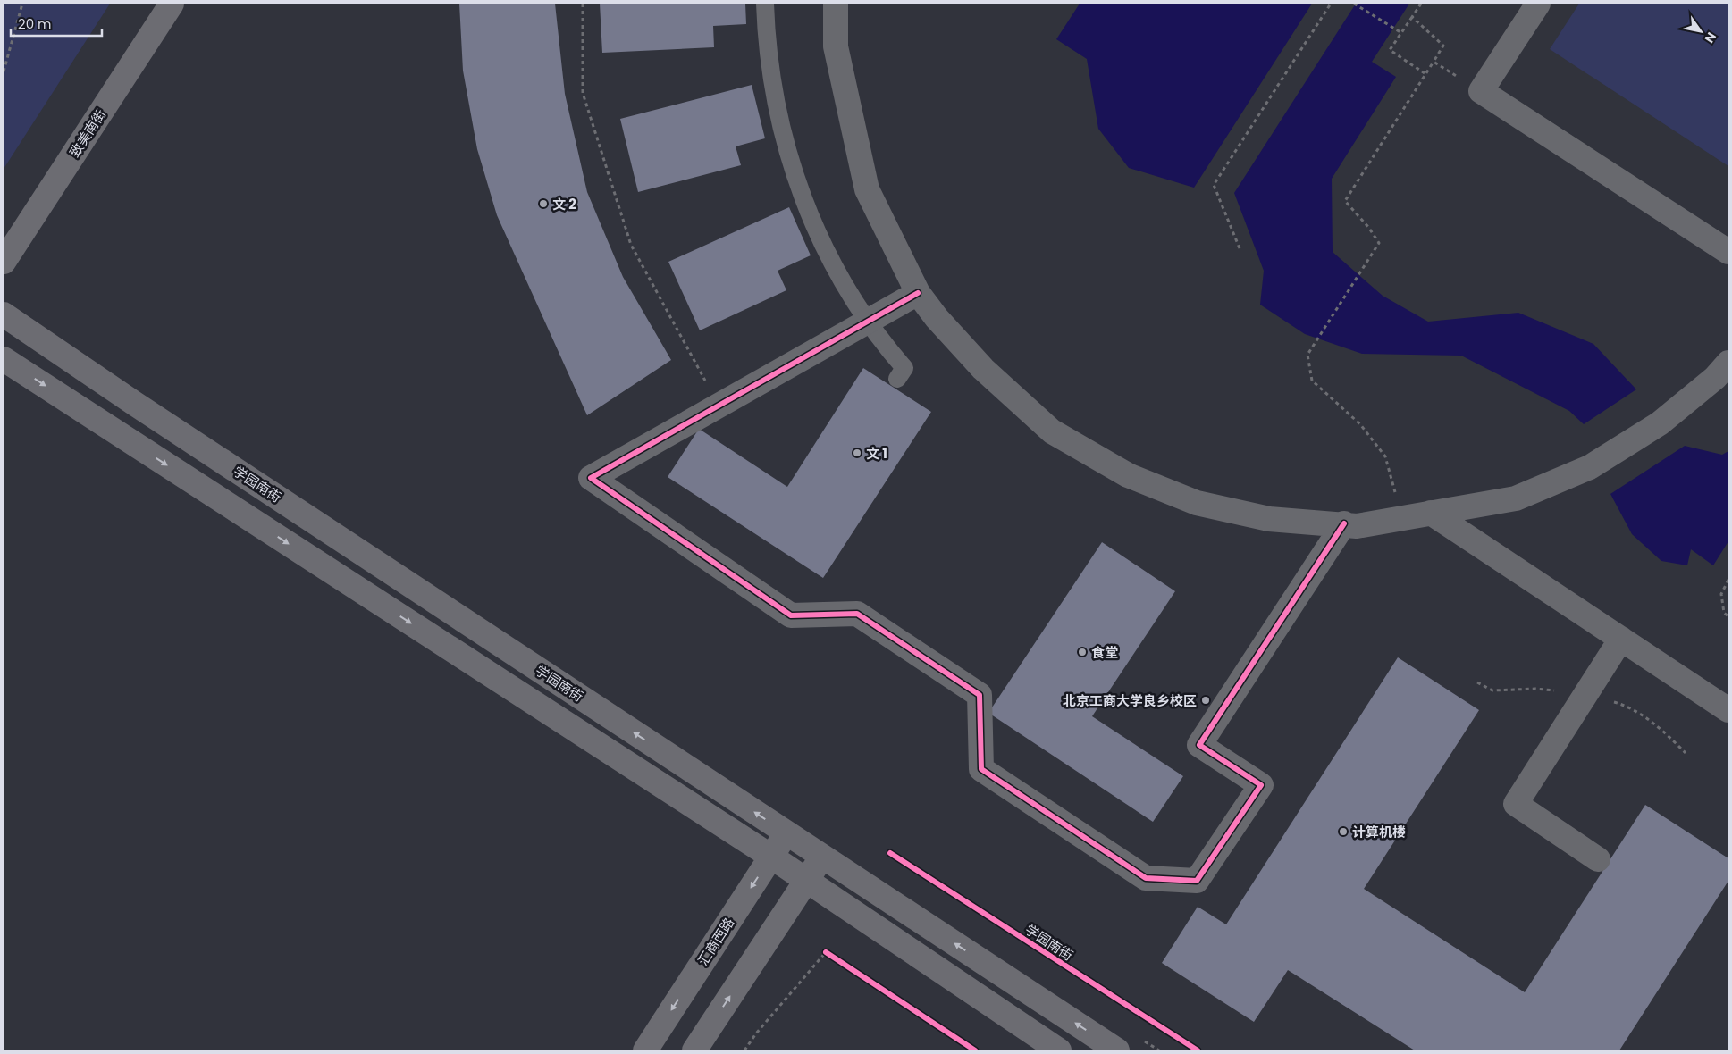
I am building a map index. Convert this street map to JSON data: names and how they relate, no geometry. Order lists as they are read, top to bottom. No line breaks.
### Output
{"streets":{"street":["致美南街","学园南街","汇商西路"]},"crossings":[["学园南街","汇商西路"]],"places":["文 2","文 1","食堂","北京工商大学良乡校区","计算机楼"],"scale_bar":"20 m","north":"bottom right"}
